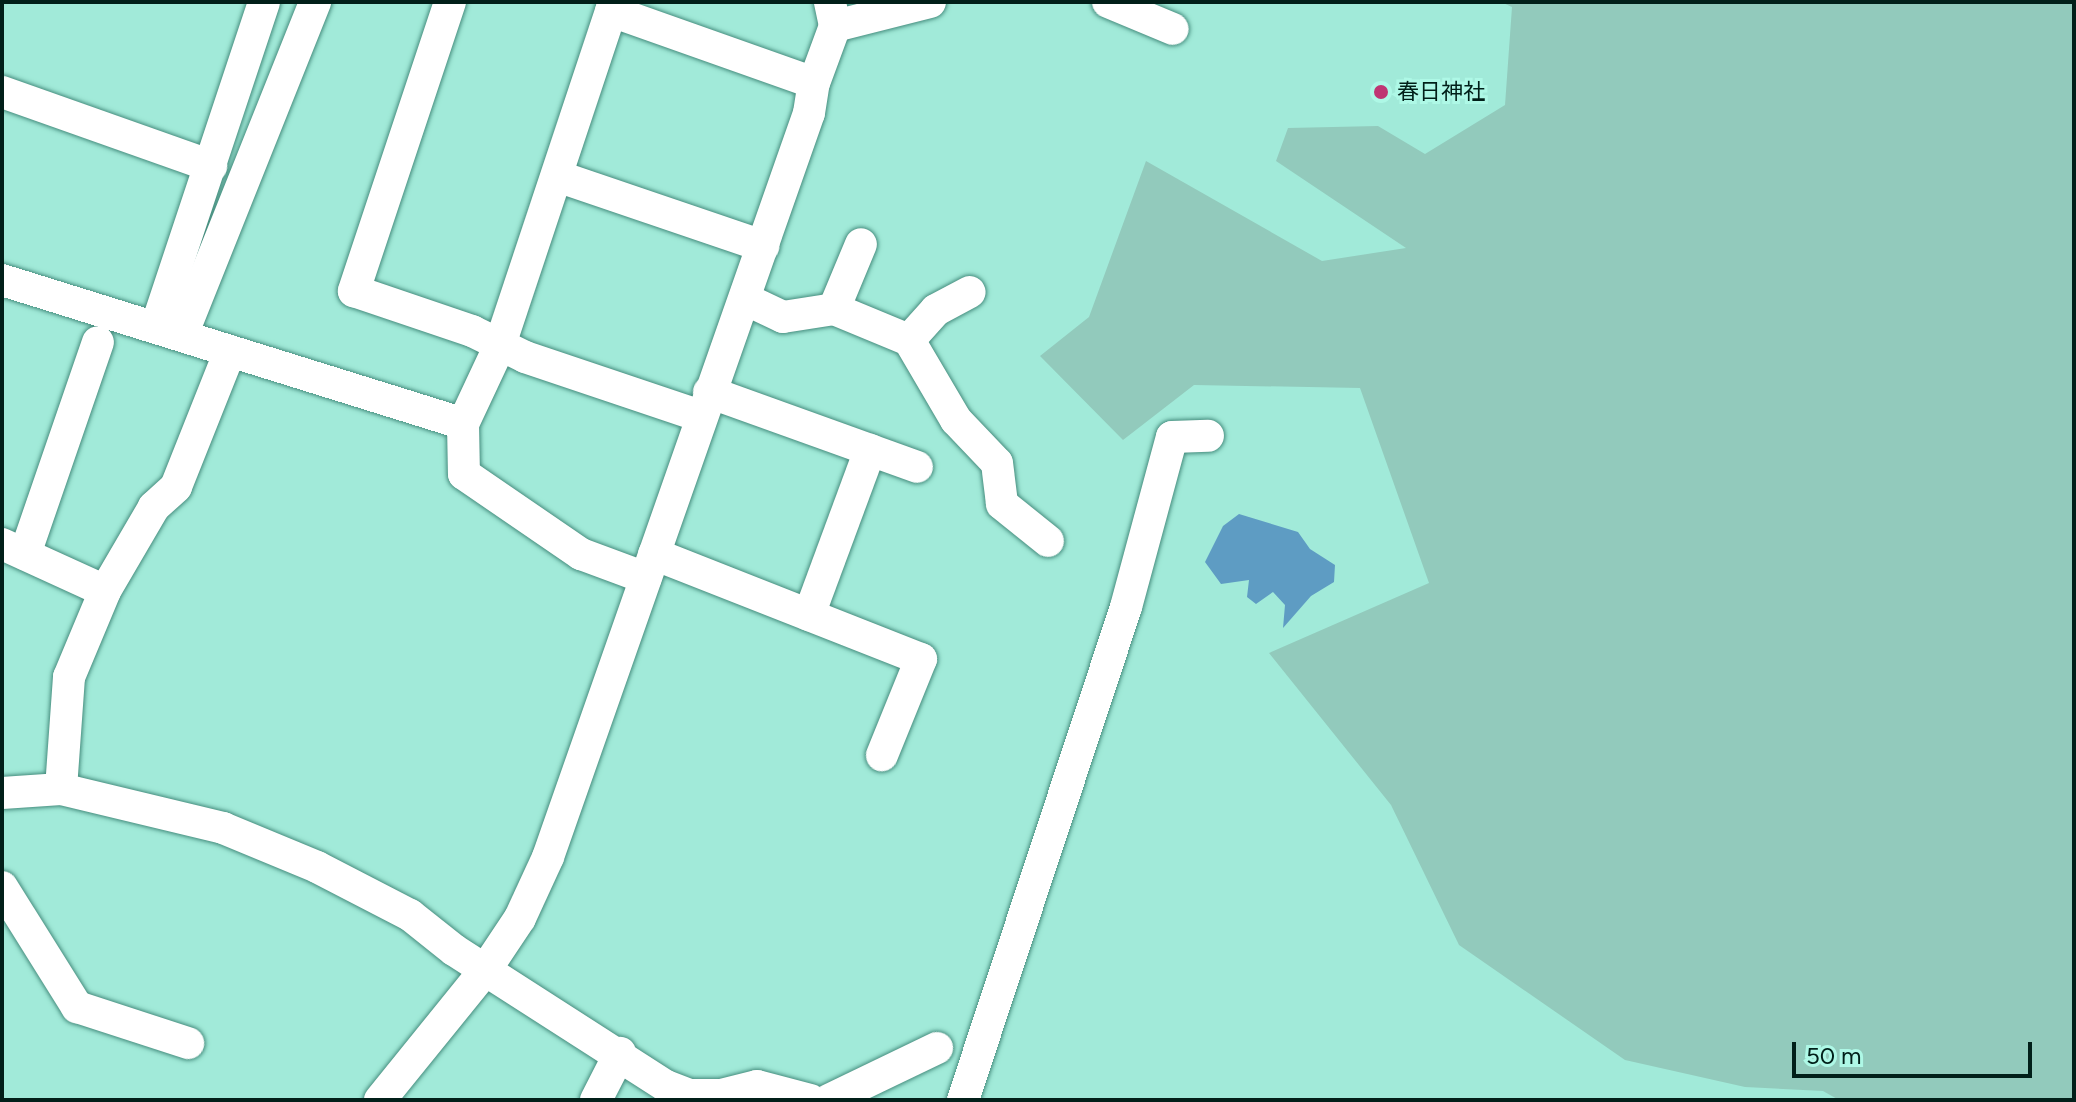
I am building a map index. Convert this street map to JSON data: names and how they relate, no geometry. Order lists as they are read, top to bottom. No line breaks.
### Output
{"places":["春日神社"],"scale_bar":"50 m"}
